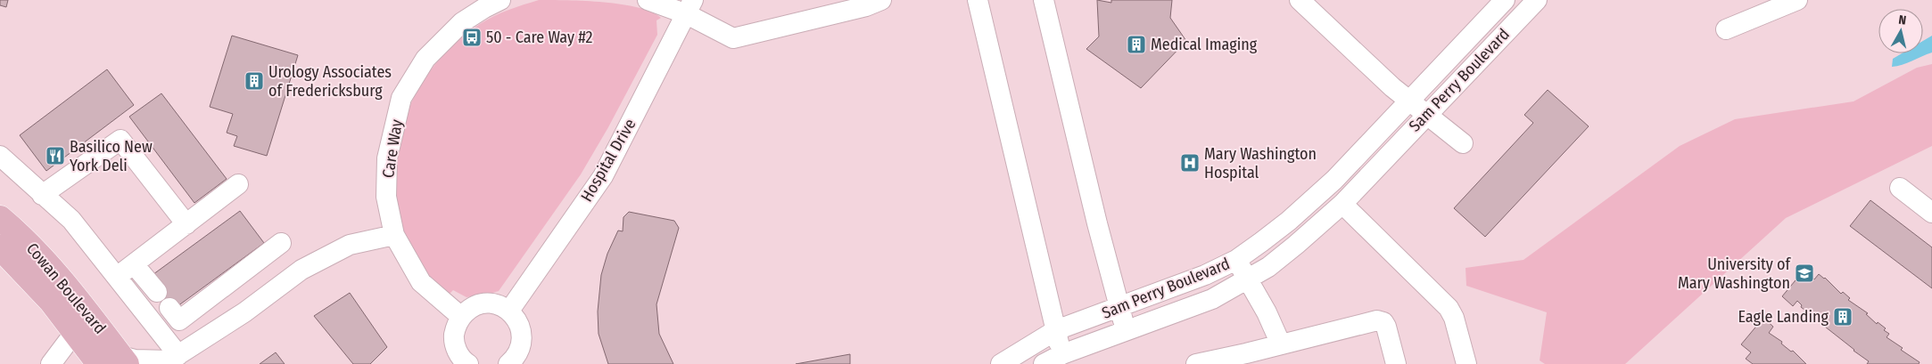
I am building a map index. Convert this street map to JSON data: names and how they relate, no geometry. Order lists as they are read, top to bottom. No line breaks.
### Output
{"streets":{"main road":["Cowan Boulevard"],"street":["Sam Perry Boulevard","Care Way","Hospital Drive"]},"places":{"bus stop":["50 - Care Way #2"],"building":["Medical Imaging","Urology Associates of Fredericksburg","Eagle Landing"],"restaurant":["Basilico New York Deli"],"hospital":["Mary Washington Hospital"],"school or university":["University of Mary Washington"]},"north":"top"}
